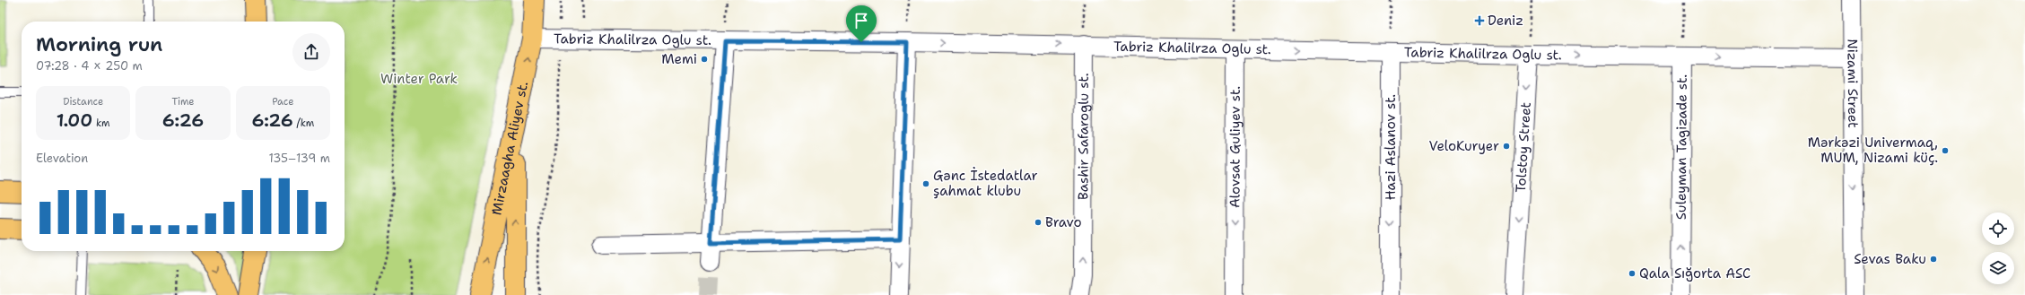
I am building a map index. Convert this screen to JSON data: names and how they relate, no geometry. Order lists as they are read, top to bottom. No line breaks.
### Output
{"streets":{"main road":["Mirzaagha Aliyev st."],"street":["Tabriz Khalilrza Oglu st.","Nizami Street","Bashir Safaroglu st.","Alovsat Guliyev st.","Hazi Aslanov st.","Suleyman Tagizade st.","Tolstoy Street"]},"crossings":[["Tabriz Khalilrza Oglu st.","Nizami Street"],["Tabriz Khalilrza Oglu st.","Bashir Safaroglu st."],["Tabriz Khalilrza Oglu st.","Alovsat Guliyev st."],["Tabriz Khalilrza Oglu st.","Hazi Aslanov st."],["Tabriz Khalilrza Oglu st.","Suleyman Tagizade st."],["Tabriz Khalilrza Oglu st.","Mirzaagha Aliyev st."],["Tabriz Khalilrza Oglu st.","Tolstoy Street"]],"one_way":["Tabriz Khalilrza Oglu st.","Nizami Street","Bashir Safaroglu st.","Alovsat Guliyev st.","Hazi Aslanov st.","Suleyman Tagizade st.","Tolstoy Street"],"parks":["Winter Park"],"places":{"health":["Deniz"],"other":["Memi","VeloKuryer","Mərkəzi Univermaq, MUM, Nizami küç.","Gənc İstedatlar şahmat klubu","Bravo","Sevas Baku","Qala Sığorta ASC"]},"page":{"heading":["Morning run","07:28 · 4 × 250 m"],"stats":[["Distance","1.00 km"],["Time","6:26"],["Pace","6:26 /km"]],"chart":["Elevation","135–139 m"]}}
